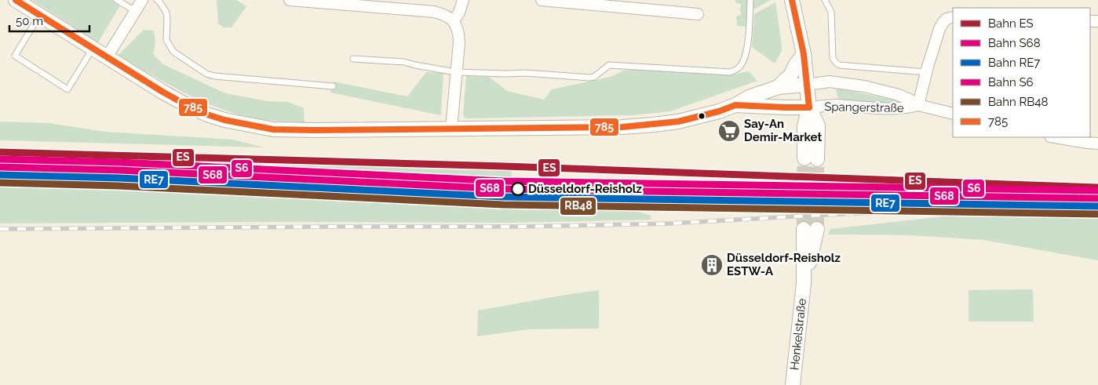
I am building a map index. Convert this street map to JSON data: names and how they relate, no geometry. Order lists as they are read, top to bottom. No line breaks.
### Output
{"streets":{"street":["Spangerstraße","Henkelstraße"]},"places":{"supermarket":["Say-An Demir-Market"],"other":["Düsseldorf-Reisholz"],"building":["Düsseldorf-Reisholz ESTW-A"]},"lines":["transit line 785","rail line ES","rail line S6","rail line S68","rail line RE7","rail line RB48"],"legend":["Bahn ES","Bahn S68","Bahn RE7","Bahn S6","Bahn RB48","785"],"scale_bar":"50 m"}
